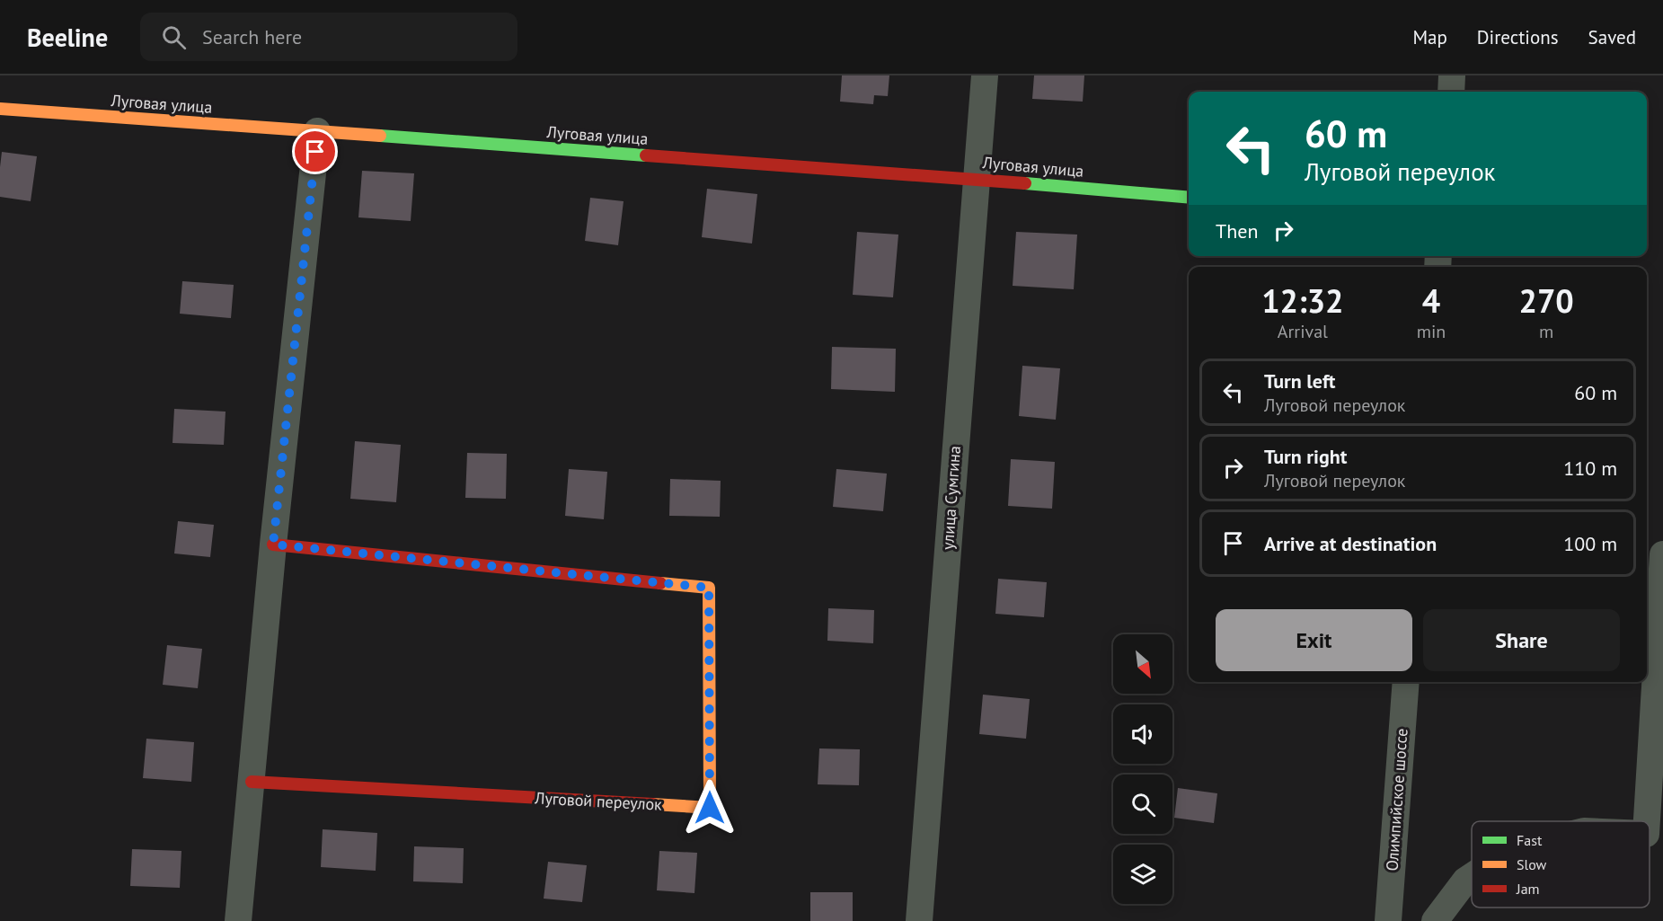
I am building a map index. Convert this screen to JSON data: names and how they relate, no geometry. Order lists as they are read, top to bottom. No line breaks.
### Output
{"streets":{"street":["Луговая улица","улица Сумгина","Олимпийское шоссе","Луговой переулок"]},"crossings":[["Луговая улица","улица Сумгина"]],"legend":["Fast","Slow","Jam"],"north":"bottom right","page":{"header":"Beeline","search":"Search here","nav":["Map","Directions","Saved"],"turn":["60 m","Луговой переулок"],"then":"Then","eta":["12:32","Arrival","4","min","270","m"],"list":[{"name":"Turn left","note":"Луговой переулок","value":"60 m"},{"name":"Turn right","note":"Луговой переулок","value":"110 m"},{"name":"Arrive at destination","value":"100 m"}],"buttons":["Exit","Share"]}}
